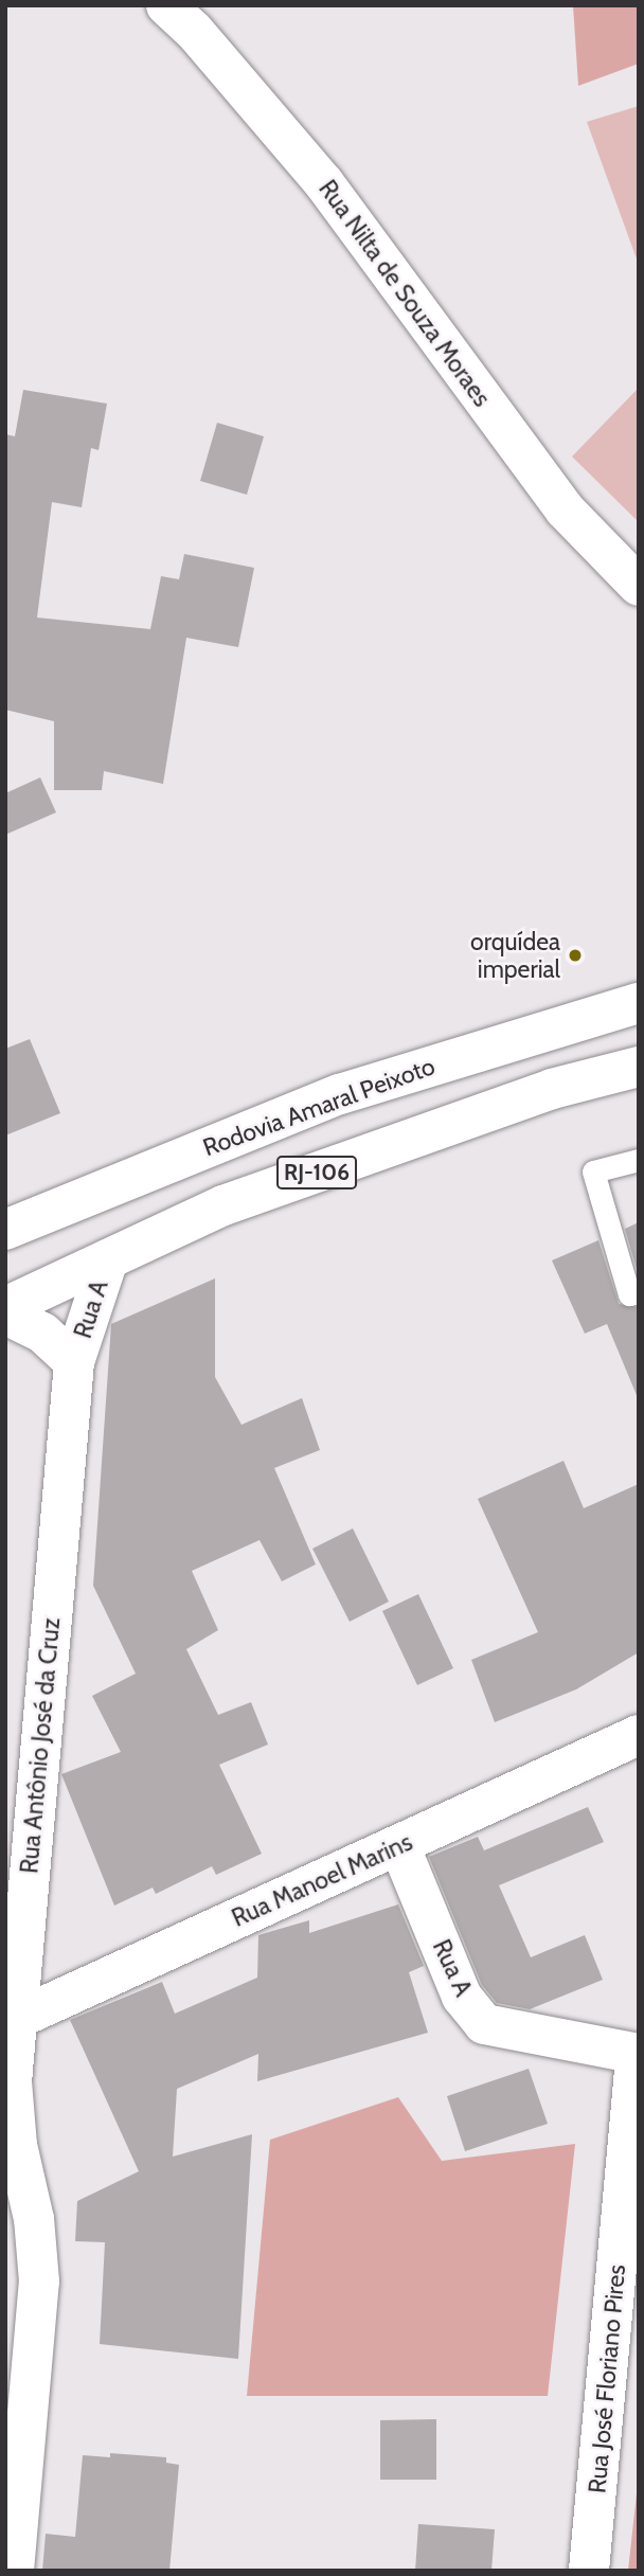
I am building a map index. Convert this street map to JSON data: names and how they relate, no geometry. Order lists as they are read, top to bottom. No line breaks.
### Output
{"streets":{"main road":["Rua Nilta de Souza Moraes","Rodovia Amaral Peixoto","RJ-106","Rua A","Rua Antônio José da Cruz","Rua Manoel Marins","Rua José Floriano Pires"]},"crossings":[["RJ-106","Rua A"],["Rua A","Rua Antônio José da Cruz"],["Rua A","Rua Manoel Marins"],["Rua A","Rua José Floriano Pires"],["Rua Antônio José da Cruz","Rua Manoel Marins"]],"places":["orquídea imperial"]}
